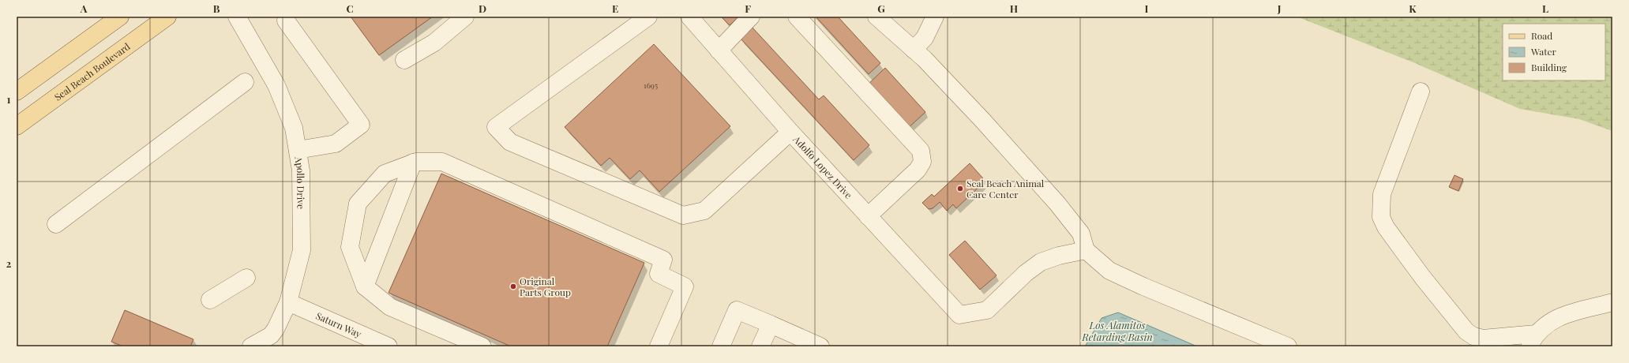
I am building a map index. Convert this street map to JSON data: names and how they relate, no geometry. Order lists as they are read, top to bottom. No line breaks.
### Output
{"streets":{"main road":["Seal Beach Boulevard"],"lane":["Adolfo Lopez Drive","Apollo Drive","Saturn Way"]},"crossings":[["Apollo Drive","Saturn Way"]],"water":["Los Alamitos Retarding Basin"],"places":["Seal Beach Animal Care Center","Original Parts Group"],"house_numbers":["1695"],"legend":["Road","Water","Building"],"grid":{"columns":["A","B","C","D","E","F","G","H","I","J","K","L"],"rows":["1","2"]}}
